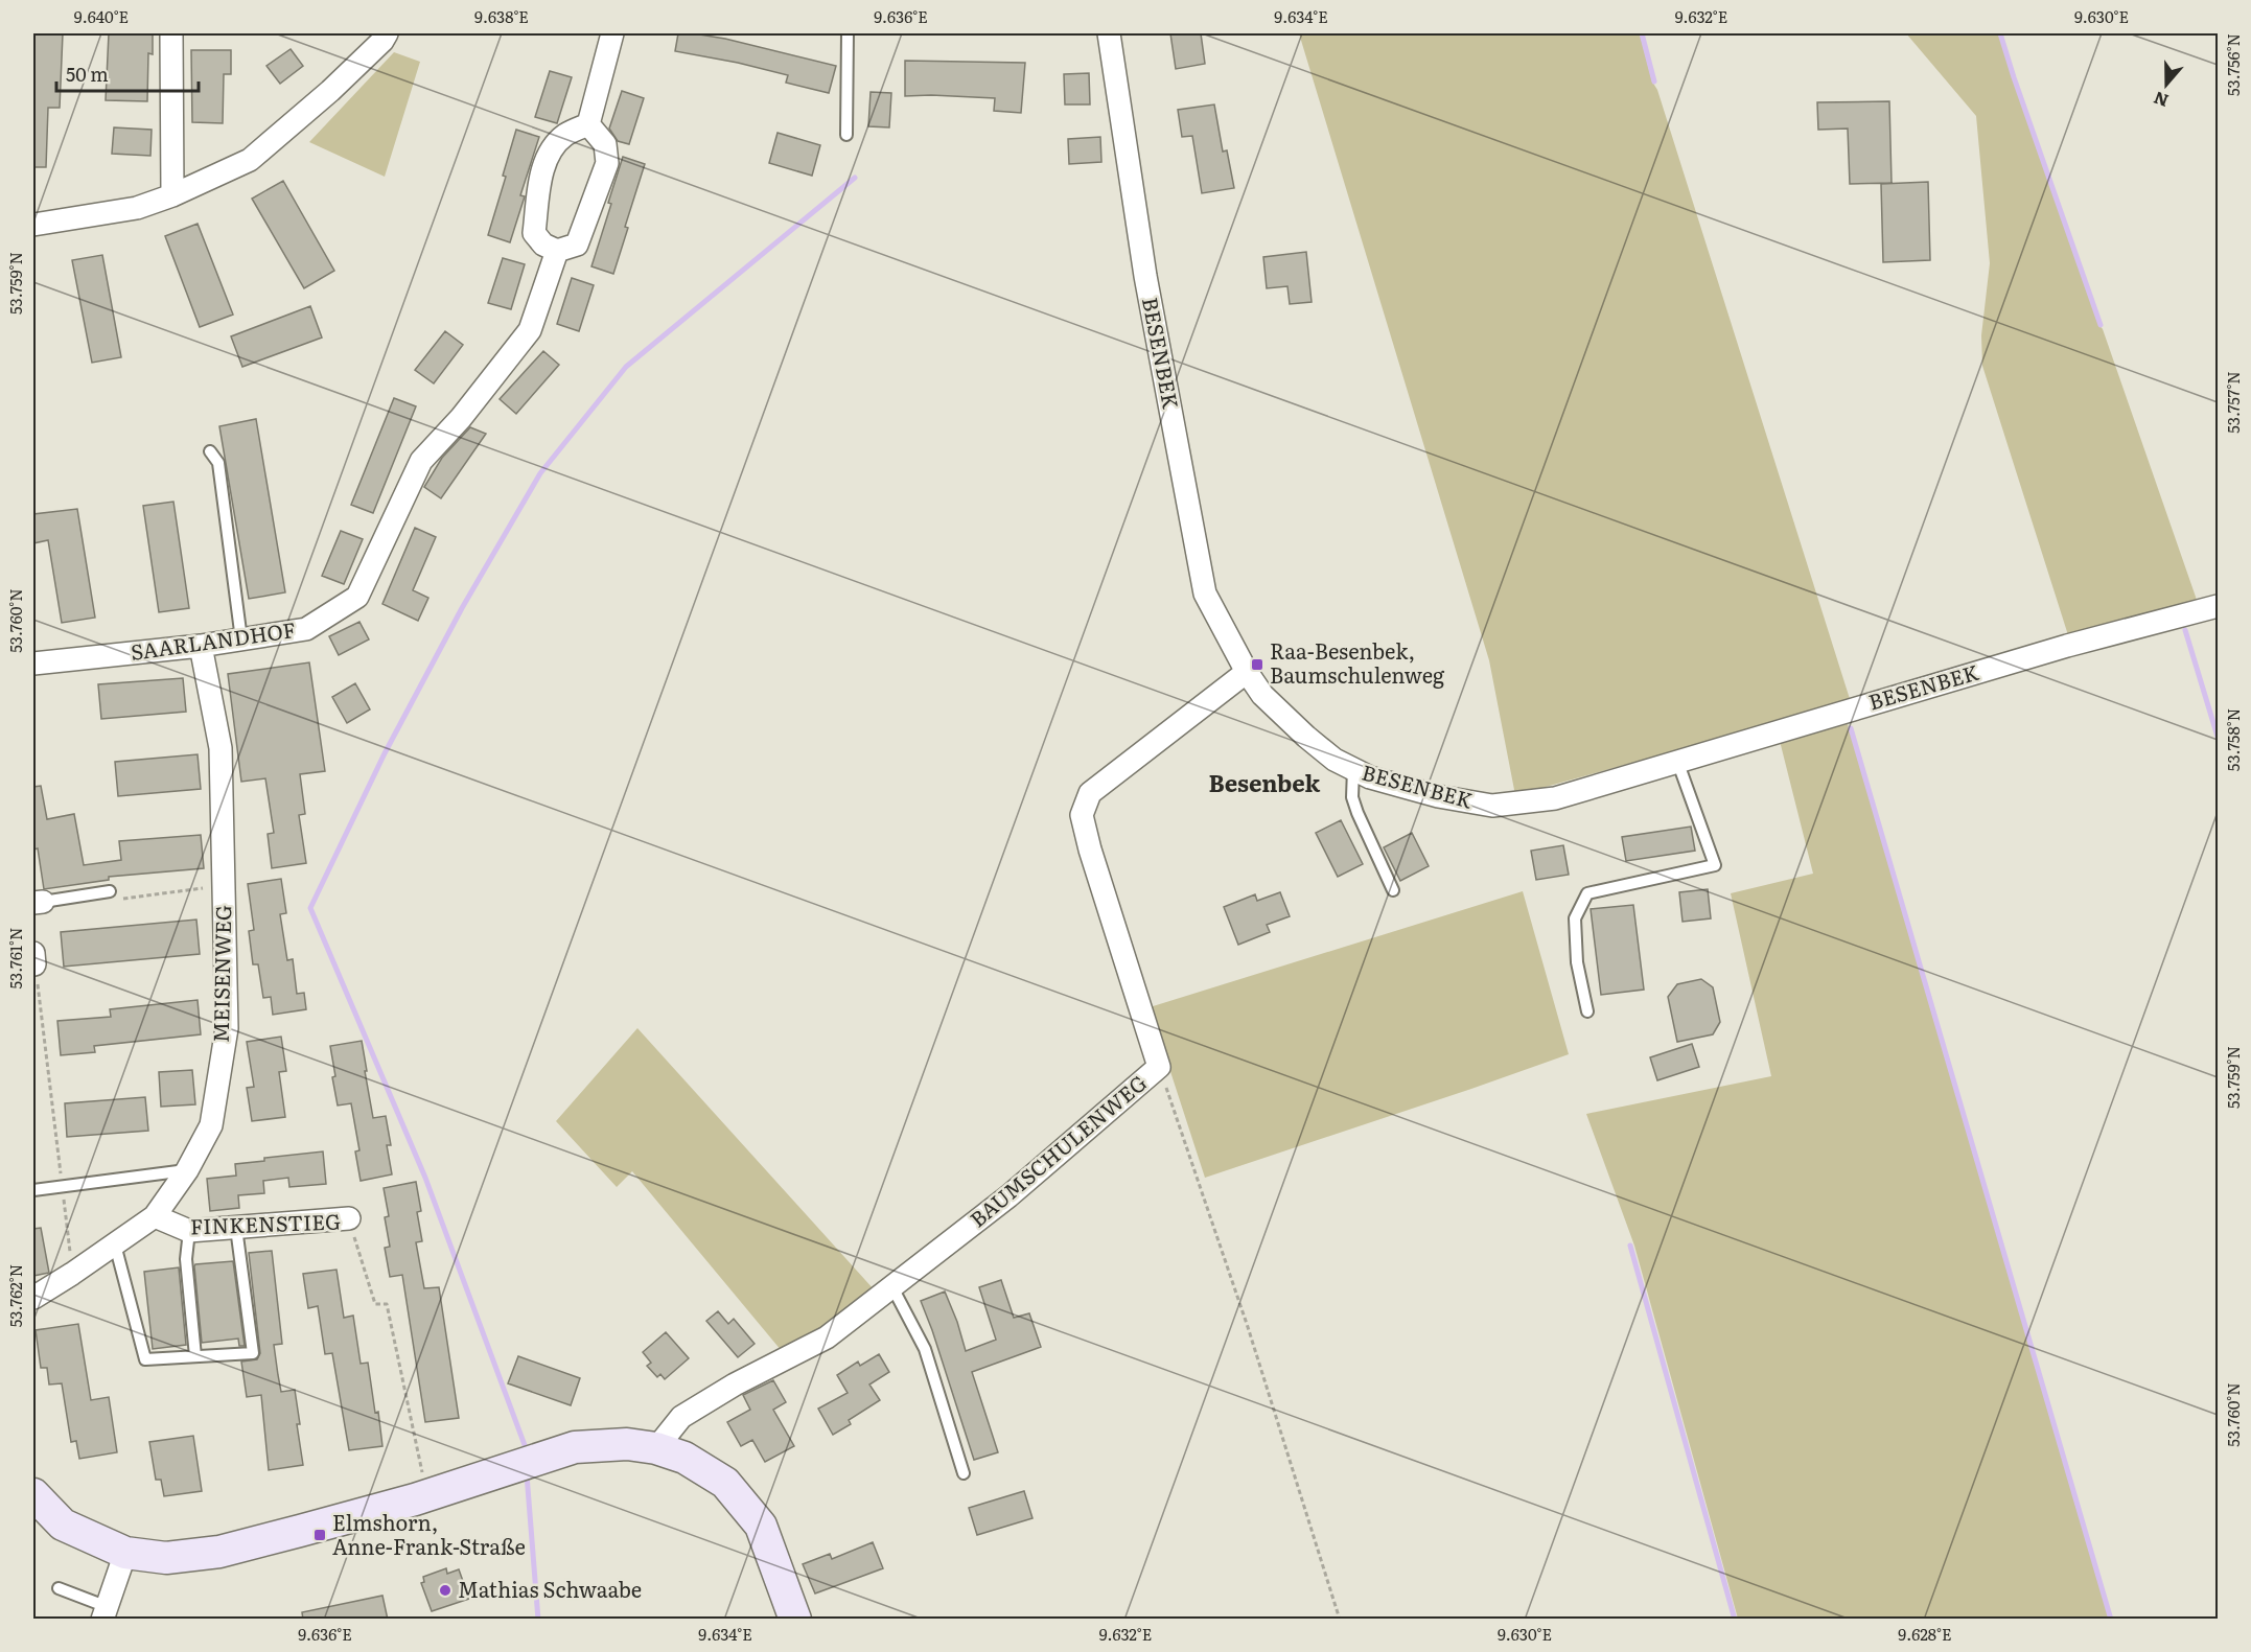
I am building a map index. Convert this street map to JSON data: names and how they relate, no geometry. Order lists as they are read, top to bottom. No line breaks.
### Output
{"streets":{"street":["BESENBEK","SAARLANDHOF","MEISENWEG","BAUMSCHULENWEG","FINKENSTIEG"]},"crossings":[["BESENBEK","BAUMSCHULENWEG"],["SAARLANDHOF","MEISENWEG"],["MEISENWEG","FINKENSTIEG"]],"districts":["Besenbek"],"places":{"transit":["Raa-Besenbek, Baumschulenweg","Elmshorn, Anne-Frank-Straße"],"other":["Mathias Schwaabe"]},"scale_bar":"50 m","north":"bottom","coordinates":["9.640°E","9.638°E","9.636°E","9.634°E","9.632°E","9.630°E","53.756°N","53.759°N","53.757°N","53.760°N","53.758°N","53.761°N","53.762°N","9.628°E"]}
